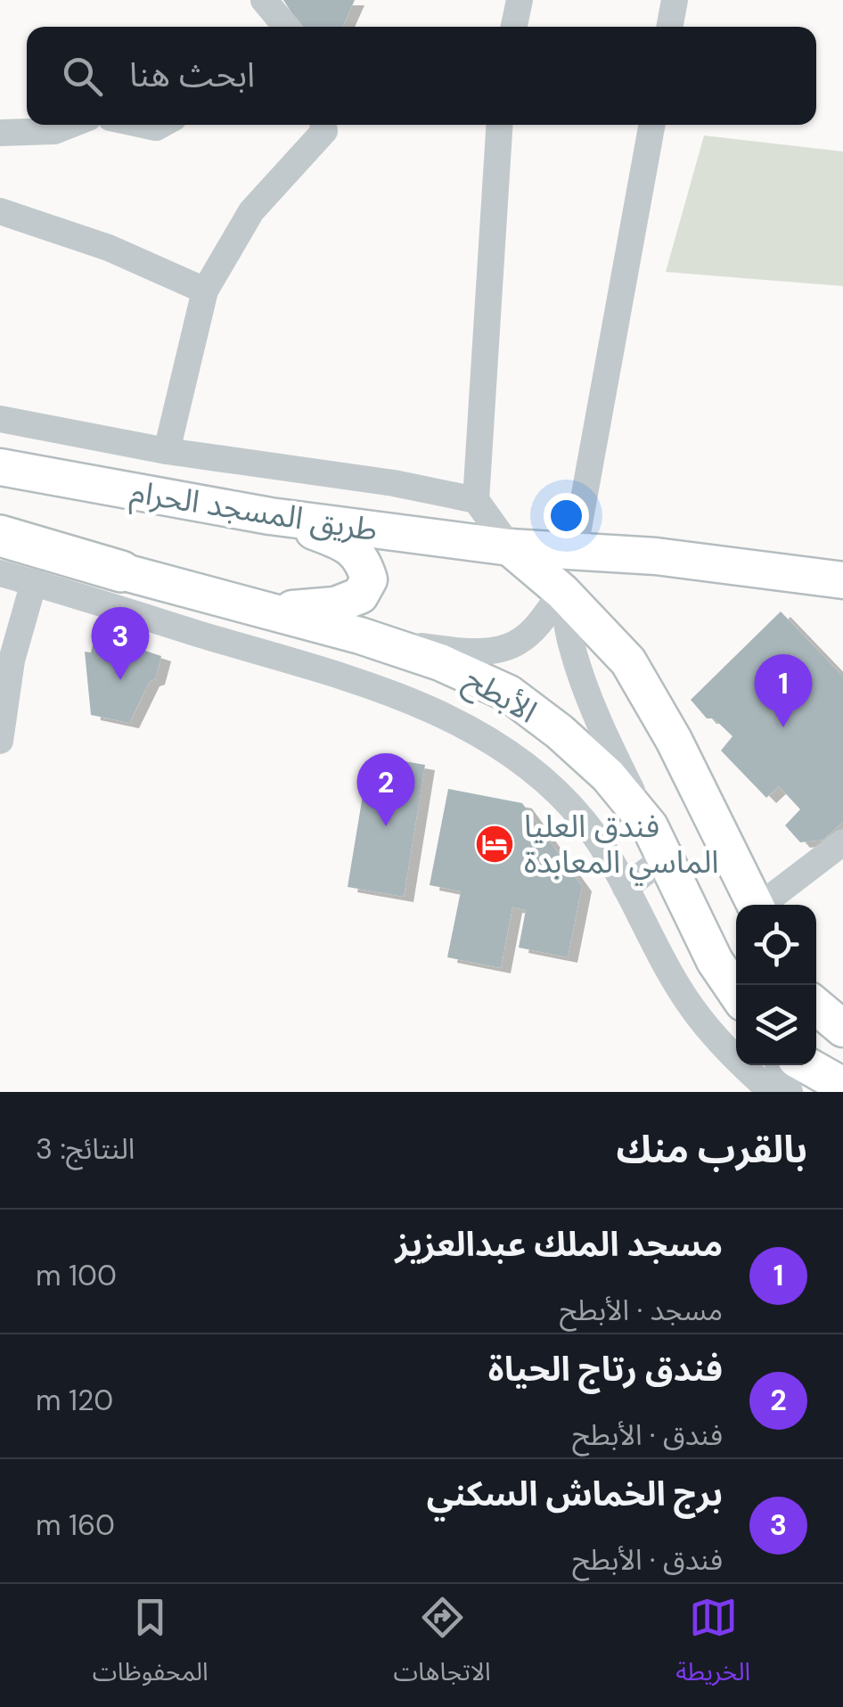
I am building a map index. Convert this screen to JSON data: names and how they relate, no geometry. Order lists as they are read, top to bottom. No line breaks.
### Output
{"streets":{"main road":["طريق المسجد الحرام","الأبطح"]},"places":{"hotel":["فندق العليا الماسي المعابدة"]},"page":{"search":"ابحث هنا","pins":["3","1","2"],"heading":["بالقرب منك","النتائج: 3"],"list":[{"mark":"1","name":"مسجد الملك عبدالعزيز","note":"مسجد · الأبطح","value":"100 m"},{"mark":"2","name":"فندق رتاج الحياة","note":"فندق · الأبطح","value":"120 m"},{"mark":"3","name":"برج الخماش السكني","note":"فندق · الأبطح","value":"160 m"}],"nav":["الخريطة","الاتجاهات","المحفوظات"]}}
